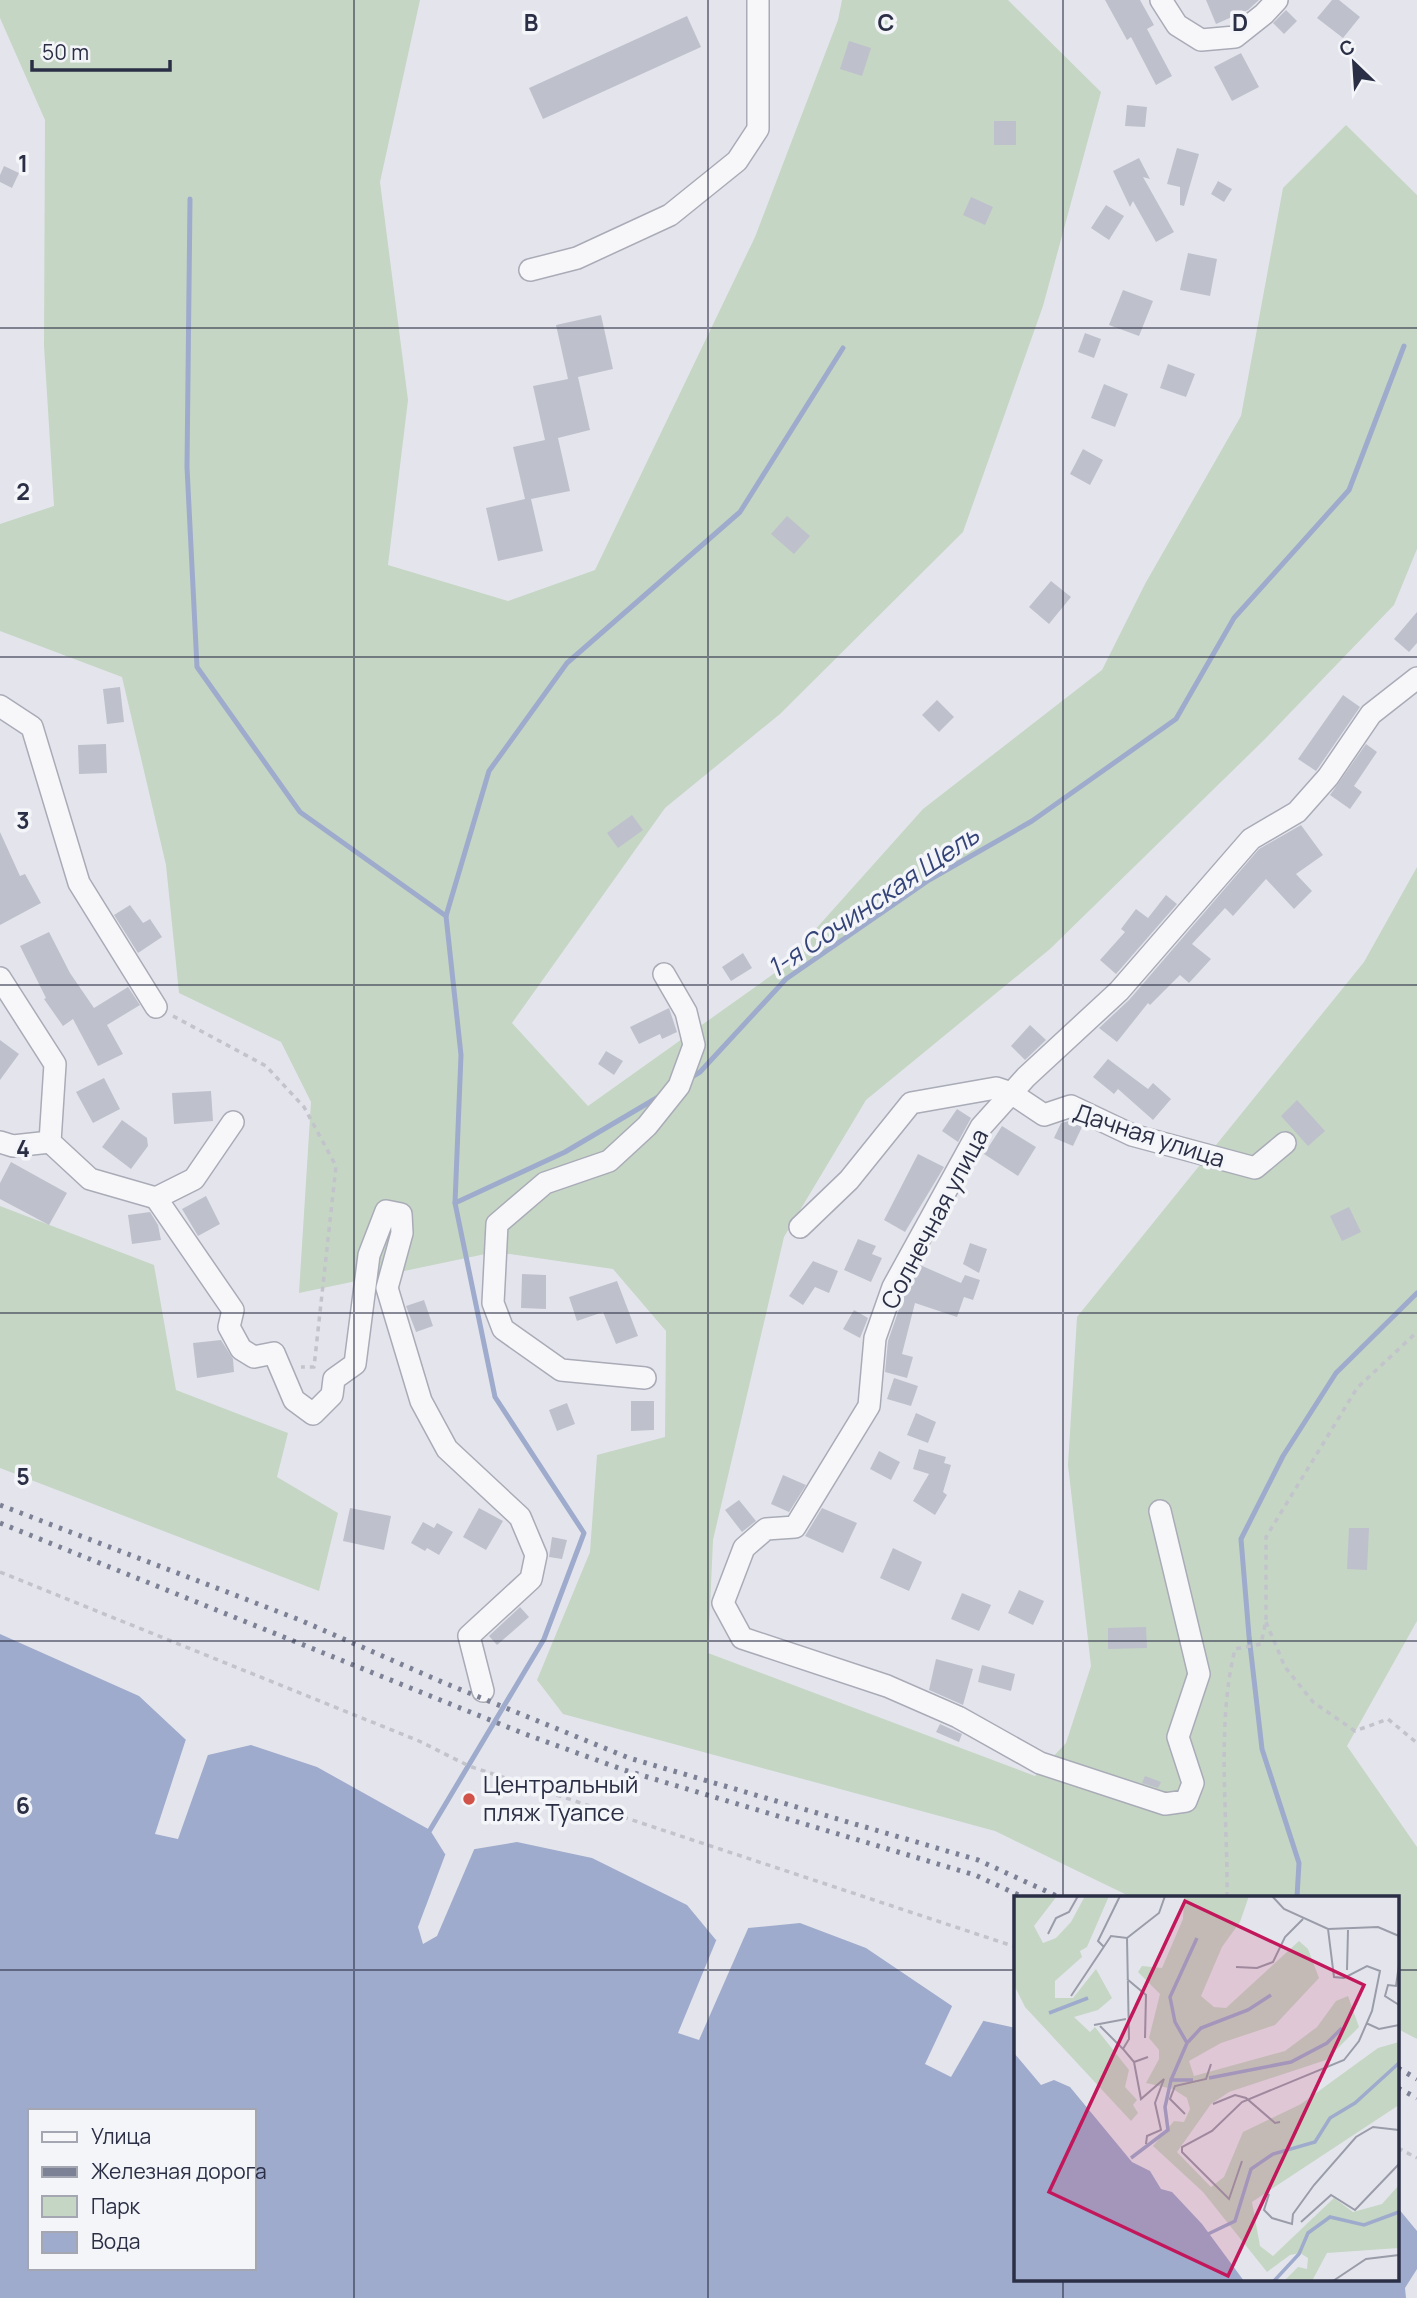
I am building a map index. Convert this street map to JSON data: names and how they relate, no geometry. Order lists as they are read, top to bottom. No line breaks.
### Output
{"streets":{"street":["Дачная улица","Солнечная улица"]},"crossings":[["Дачная улица","Солнечная улица"]],"water":["1-я Сочинская Щель"],"places":["Центральный пляж Туапсе"],"legend":["Улица","Железная дорога","Парк","Вода"],"scale_bar":"50 m","north":"top left","grid":{"columns":["B","C","D"],"rows":["1","2","3","4","5","6"]}}
